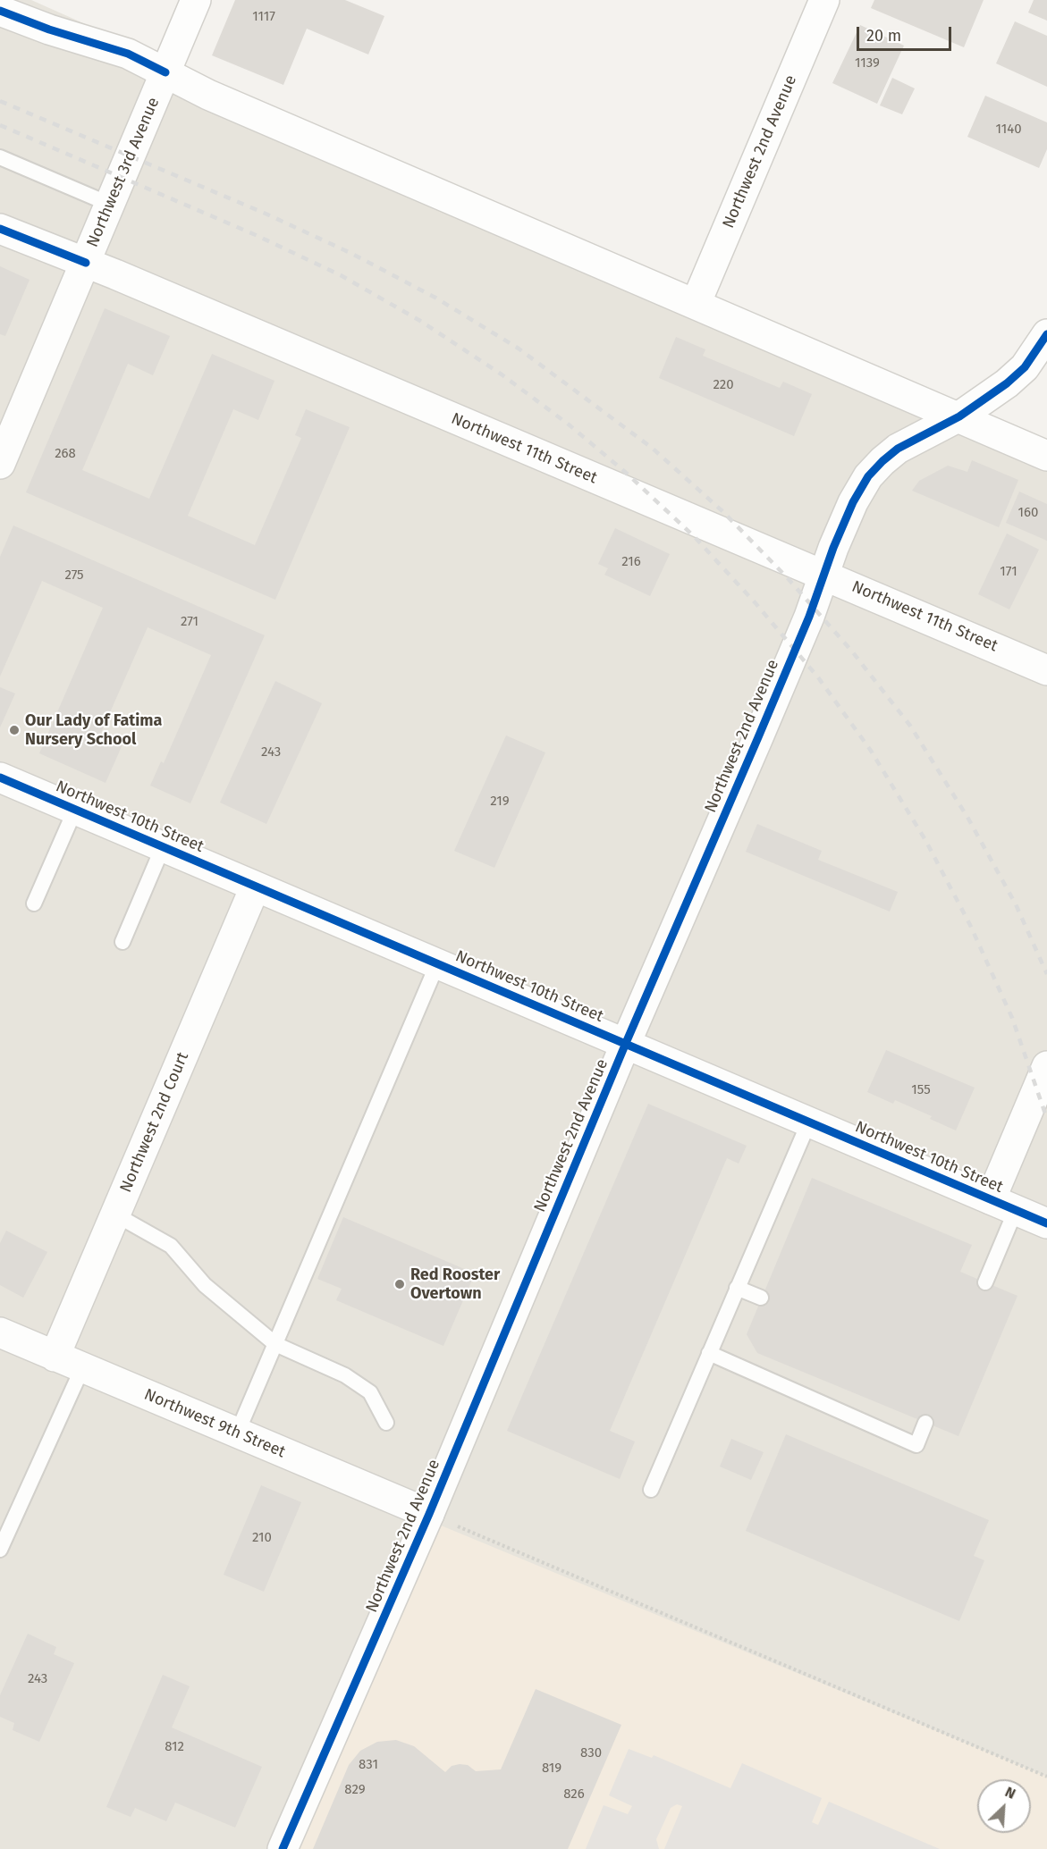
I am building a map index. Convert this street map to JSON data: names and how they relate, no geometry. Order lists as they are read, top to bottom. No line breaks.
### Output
{"streets":{"street":["Northwest 2nd Avenue","Northwest 3rd Avenue","Northwest 11th Street","Northwest 10th Street","Northwest 2nd Court","Northwest 9th Street"]},"crossings":[["Northwest 2nd Avenue","Northwest 11th Street"],["Northwest 2nd Avenue","Northwest 10th Street"],["Northwest 2nd Avenue","Northwest 9th Street"],["Northwest 3rd Avenue","Northwest 11th Street"],["Northwest 10th Street","Northwest 2nd Court"],["Northwest 2nd Court","Northwest 9th Street"]],"places":["Our Lady of Fatima Nursery School","Red Rooster Overtown"],"house_numbers":["1117","1139","1140","220","268","160","216","171","275","271","243","219","155","210","243","812","830","831","819","829","826"],"scale_bar":"20 m","north":"top right"}
